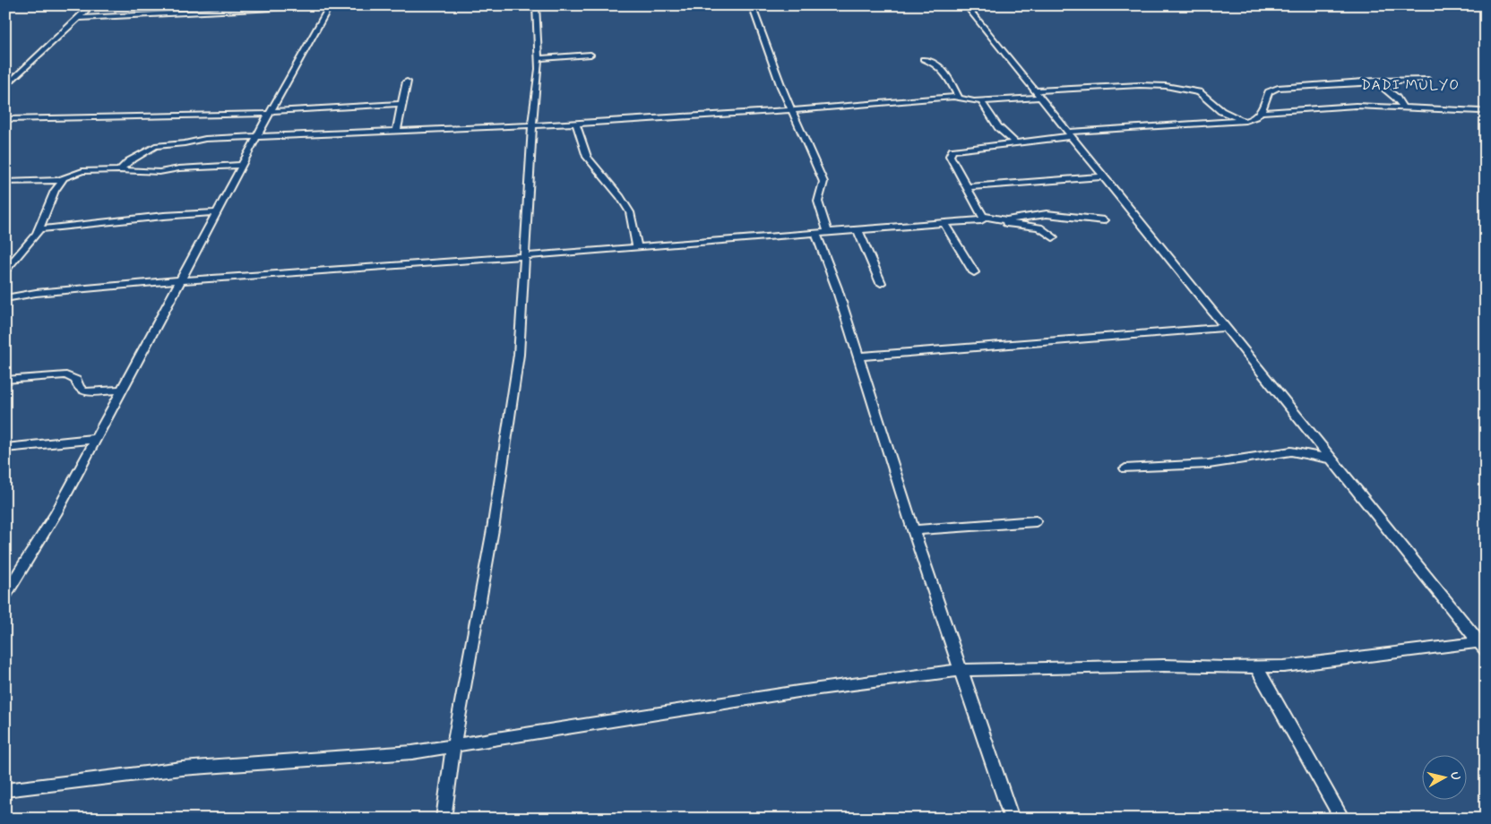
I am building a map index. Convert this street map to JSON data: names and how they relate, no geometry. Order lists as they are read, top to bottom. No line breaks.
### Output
{"districts":["DADI MULYO"],"north":"right"}
